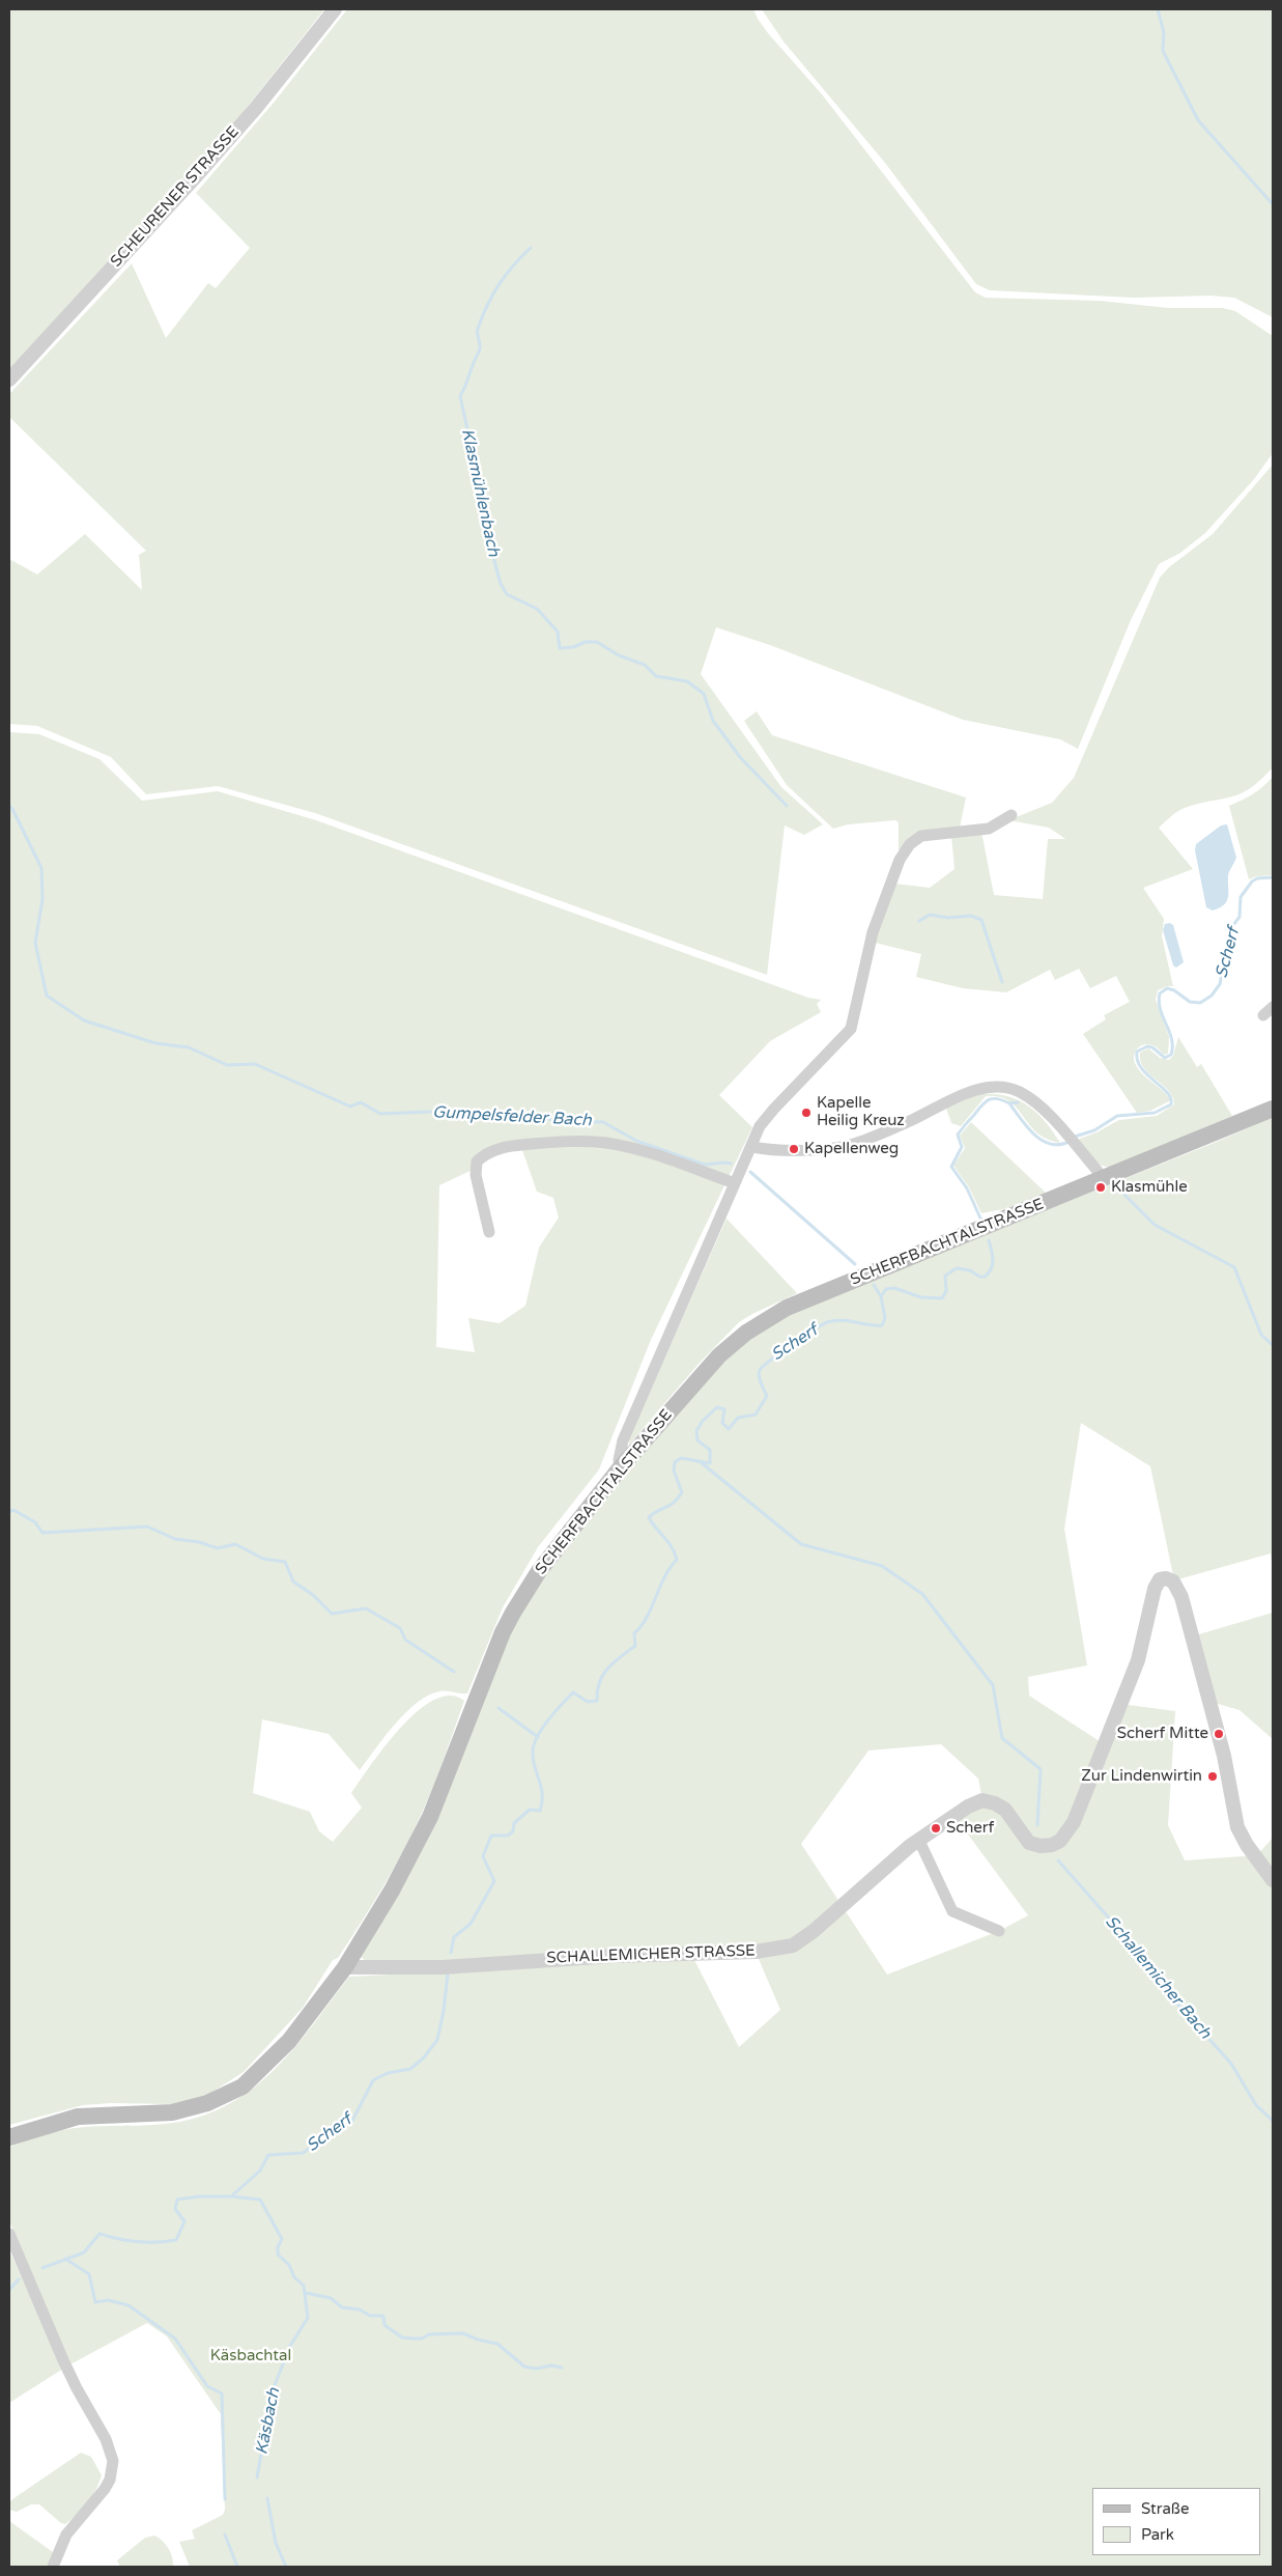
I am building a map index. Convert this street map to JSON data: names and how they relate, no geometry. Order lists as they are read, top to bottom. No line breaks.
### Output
{"streets":{"main road":["SCHERFBACHTALSTRASSE"],"street":["SCHEURENER STRASSE","SCHALLEMICHER STRASSE"]},"crossings":[["SCHERFBACHTALSTRASSE","SCHALLEMICHER STRASSE"]],"water":["Klasmühlenbach","Scherf","Gumpelsfelder Bach","Schallemicher Bach","Käsbach"],"parks":["Käsbachtal"],"places":["Kapelle Heilig Kreuz","Kapellenweg","Klasmühle","Scherf Mitte","Zur Lindenwirtin","Scherf"],"legend":["Straße","Park"]}
